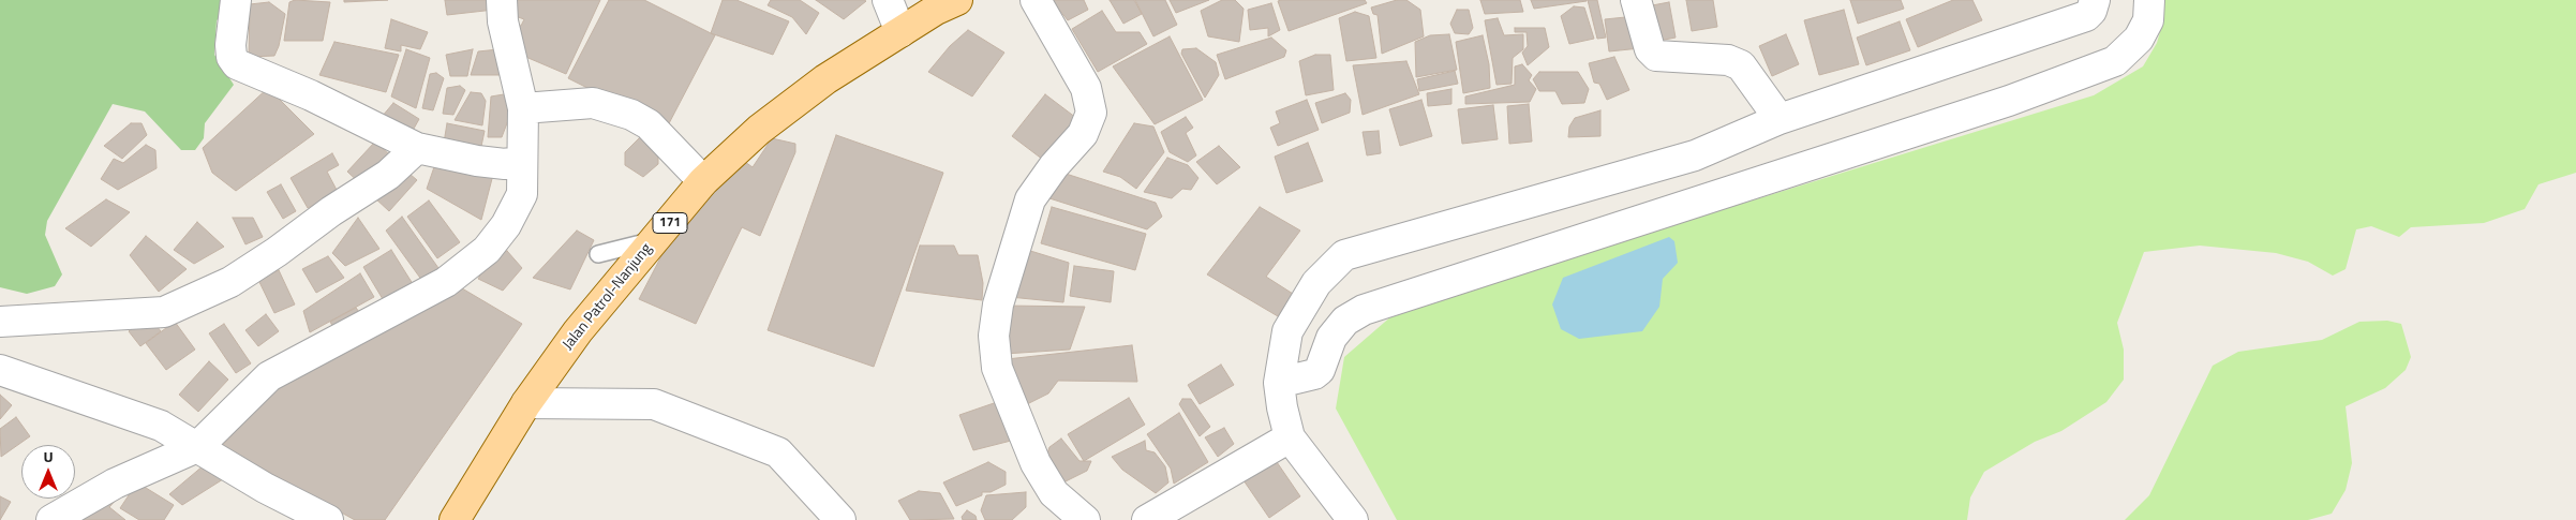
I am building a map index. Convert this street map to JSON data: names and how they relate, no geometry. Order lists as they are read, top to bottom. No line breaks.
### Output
{"streets":{"main road":["171","Jalan Patrol-Nanjung"]},"north":"top"}
